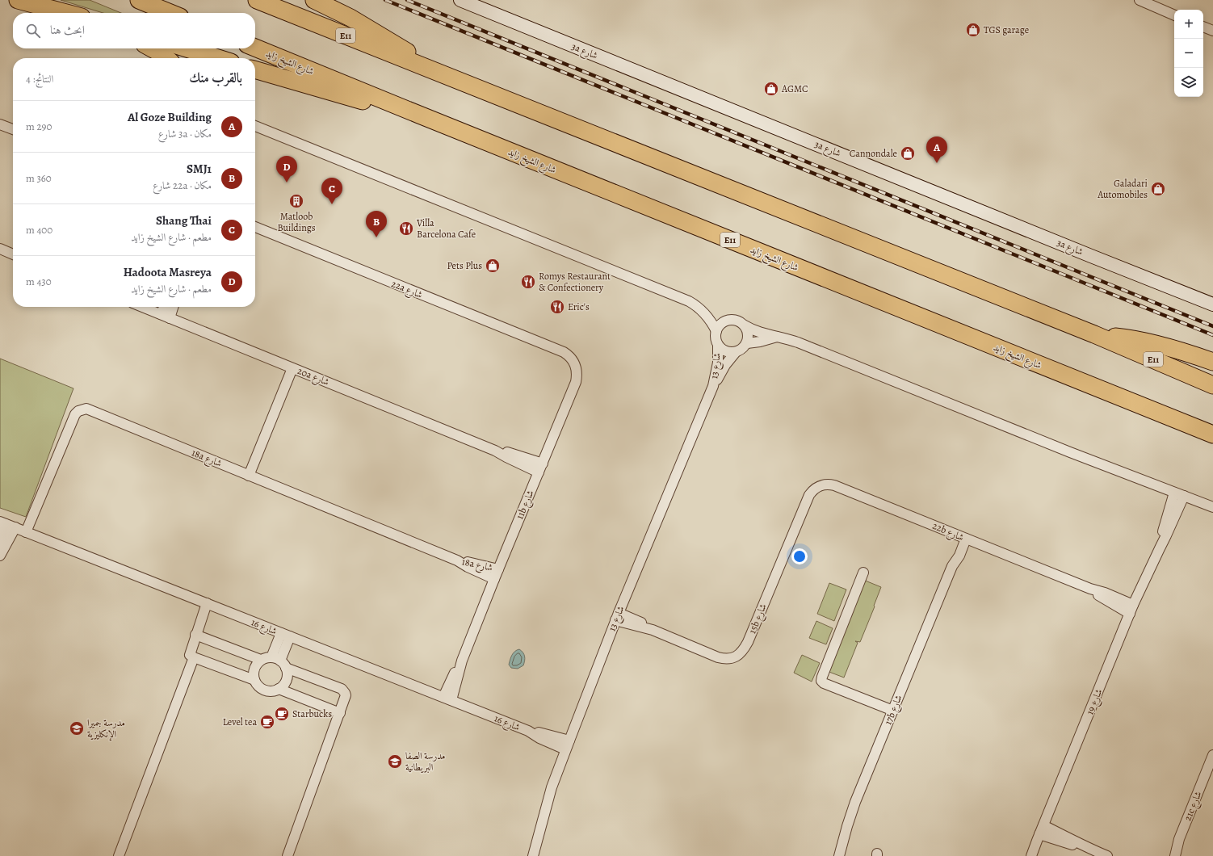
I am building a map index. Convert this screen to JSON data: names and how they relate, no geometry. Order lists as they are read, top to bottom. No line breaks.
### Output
{"streets":{"highway":["E11","شارع الشيخ زايد"],"street":["3a شارع","22a شارع","شارع 13","20a شارع","18a شارع","11b شارع","22b شارع","15b شارع","شارع 16","شارع 19","17b شارع","21c شارع"]},"crossings":[["22a شارع","11b شارع"],["شارع 13","15b شارع"],["شارع 13","شارع 16"],["20a شارع","11b شارع"],["18a شارع","11b شارع"],["18a شارع","شارع 16"],["11b شارع","شارع 16"],["22b شارع","15b شارع"],["22b شارع","شارع 19"],["22b شارع","17b شارع"]],"places":{"shop":["TGS garage","AGMC","Cannondale","Galadari Automobiles","Pets Plus"],"building":["Matloob Buildings"],"restaurant":["Villa Barcelona Cafe","Romys Restaurant & Confectionery","Eric's"],"cafe":["Starbucks","Level tea"],"school or university":["مدرسة جميرا الإنكليزية","مدرسة الصفا البريطانية"]},"page":{"map_buttons":["+","−"],"search":"ابحث هنا","heading":["بالقرب منك","النتائج: 4"],"list":[{"mark":"A","name":"Al Goze Building","note":"مكان · 3a شارع","value":"290 m"},{"mark":"B","name":"SMJ1","note":"مكان · 22a شارع","value":"360 m"},{"mark":"C","name":"Shang Thai","note":"مطعم · شارع الشيخ زايد","value":"400 m"},{"mark":"D","name":"Hadoota Masreya","note":"مطعم · شارع الشيخ زايد","value":"430 m"}],"pins":["A","D","C","B"]}}
